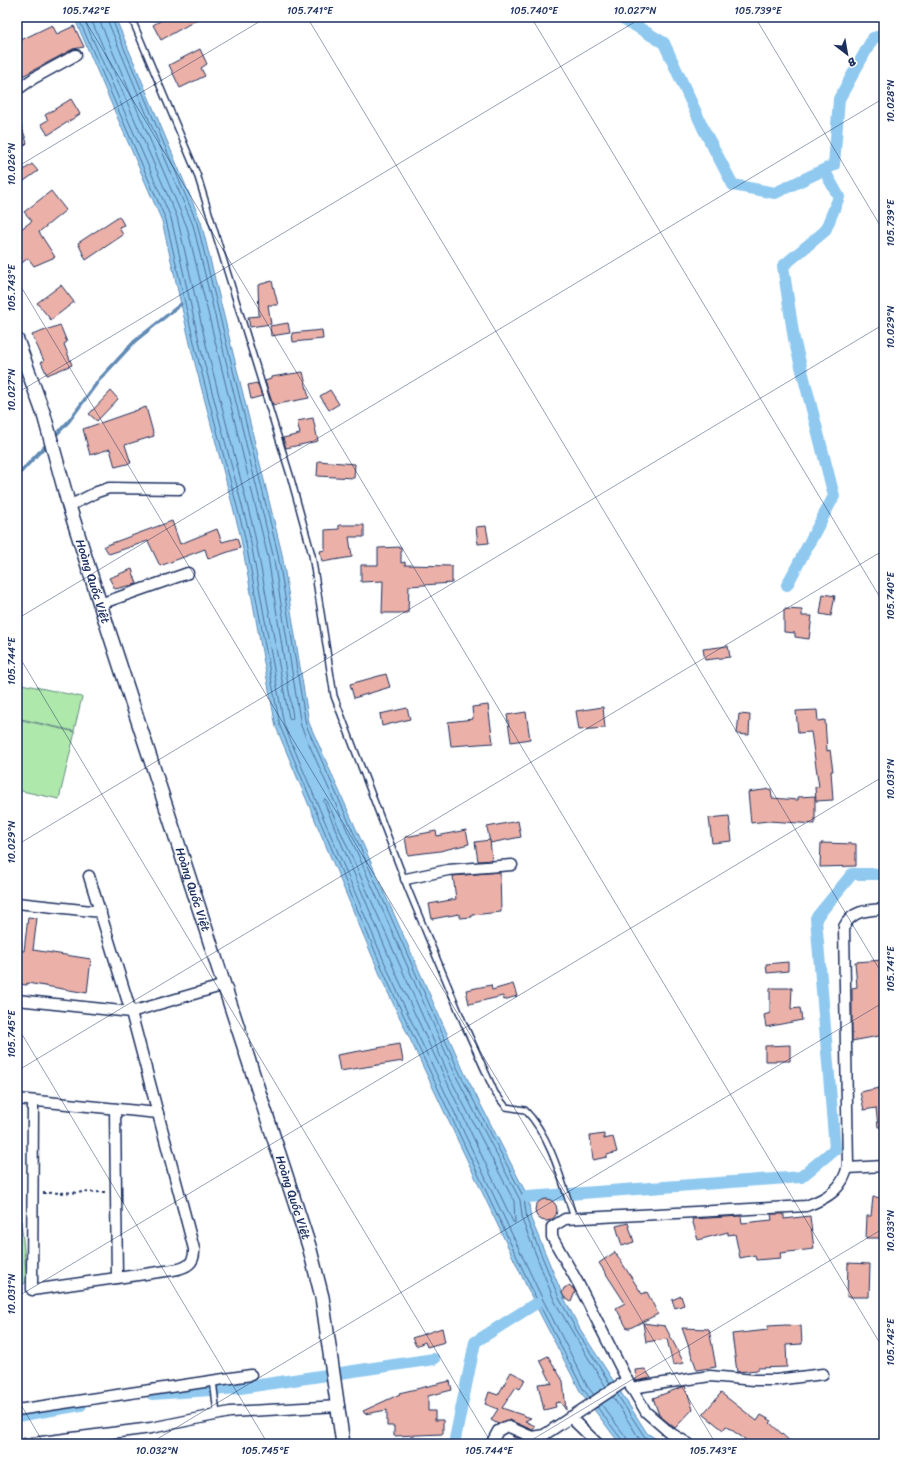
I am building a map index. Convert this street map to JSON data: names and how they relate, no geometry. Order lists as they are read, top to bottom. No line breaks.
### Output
{"streets":{"street":["Hoàng Quốc Việt"]},"north":"bottom right","coordinates":["105.742°E","105.741°E","105.740°E","10.027°N","105.739°E","10.028°N","10.026°N","105.743°E","10.029°N","105.744°E","10.031°N","105.745°E","10.033°N","10.032°N"]}
